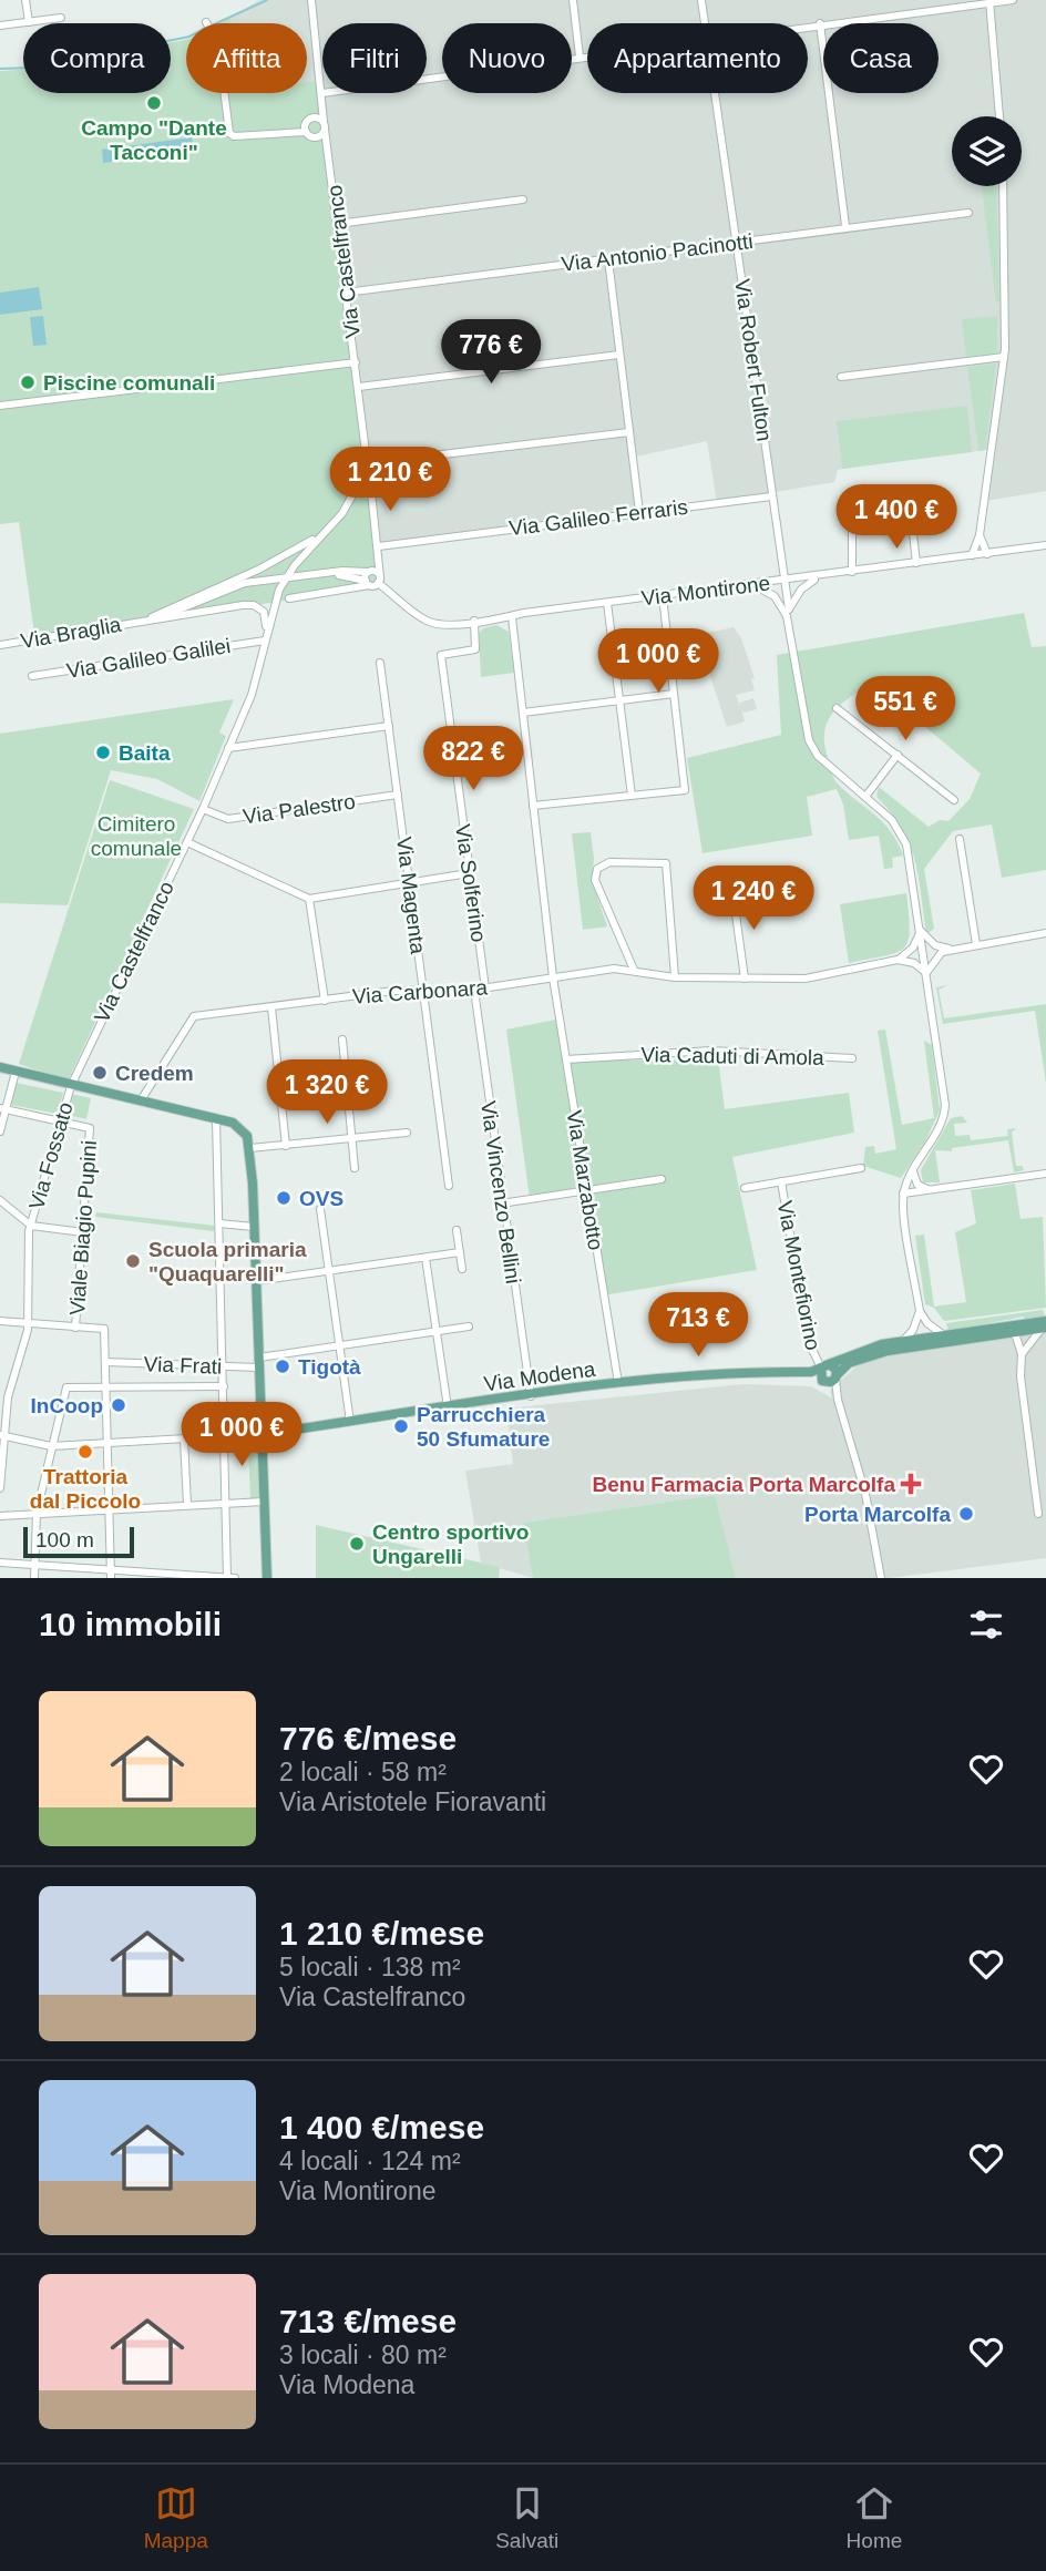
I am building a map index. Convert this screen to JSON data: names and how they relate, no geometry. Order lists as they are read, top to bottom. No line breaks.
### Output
{"streets":{"main road":["Via Modena"],"street":["Via Antonio Pacinotti","Via Castelfranco","Via Robert Fulton","Via Galileo Ferraris","Via Montirone","Via Braglia","Via Galileo Galilei","Via Palestro","Via Solferino","Via Magenta","Via Carbonara","Via Caduti di Amola","Via Fossato","Via Marzabotto","Via Vincenzo Bellini","Viale Biagio Pupini","Via Montefiorino","Via Frati"]},"crossings":[["Via Antonio Pacinotti","Via Castelfranco"],["Via Antonio Pacinotti","Via Robert Fulton"],["Via Castelfranco","Via Galileo Ferraris"],["Via Castelfranco","Via Montirone"],["Via Castelfranco","Via Braglia"],["Via Castelfranco","Via Galileo Galilei"],["Via Castelfranco","Via Palestro"],["Via Castelfranco","Via Fossato"],["Via Robert Fulton","Via Galileo Ferraris"],["Via Robert Fulton","Via Montirone"],["Via Robert Fulton","Via Carbonara"],["Via Montirone","Via Solferino"],["Via Montirone","Via Marzabotto"],["Via Braglia","Via Galileo Galilei"],["Via Palestro","Via Magenta"],["Via Solferino","Via Carbonara"],["Via Magenta","Via Carbonara"],["Via Carbonara","Via Marzabotto"],["Via Carbonara","Via Vincenzo Bellini"],["Via Caduti di Amola","Via Marzabotto"],["Via Fossato","Viale Biagio Pupini"],["Via Marzabotto","Via Modena"],["Via Vincenzo Bellini","Via Modena"],["Via Montefiorino","Via Modena"]],"parks":["Cimitero comunale"],"places":{"other":["Campo \"Dante Tacconi\"","Piscine comunali","Baita","Credem","OVS","Scuola primaria \"Quaquarelli\"","Tigotà","InCoop","Parrucchiera 50 Sfumature","Trattoria dal Piccolo","Porta Marcolfa","Centro sportivo Ungarelli"],"health":["Benu Farmacia Porta Marcolfa"]},"scale_bar":"100 m","page":{"chip":["Compra","Affitta","Filtri","Nuovo","Appartamento","Casa"],"price":["776 €","1 210 €","1 400 €","1 000 €","551 €","822 €","1 240 €","1 320 €","713 €","1 000 €"],"scale":"100 m","heading":"10 immobili","list":[{"name":"776 €/mese","note":"2 locali · 58 m² · Via Aristotele Fioravanti"},{"name":"1 210 €/mese","note":"5 locali · 138 m² · Via Castelfranco"},{"name":"1 400 €/mese","note":"4 locali · 124 m² · Via Montirone"},{"name":"713 €/mese","note":"3 locali · 80 m² · Via Modena"}],"tabs":["Mappa","Salvati","Home"]}}
